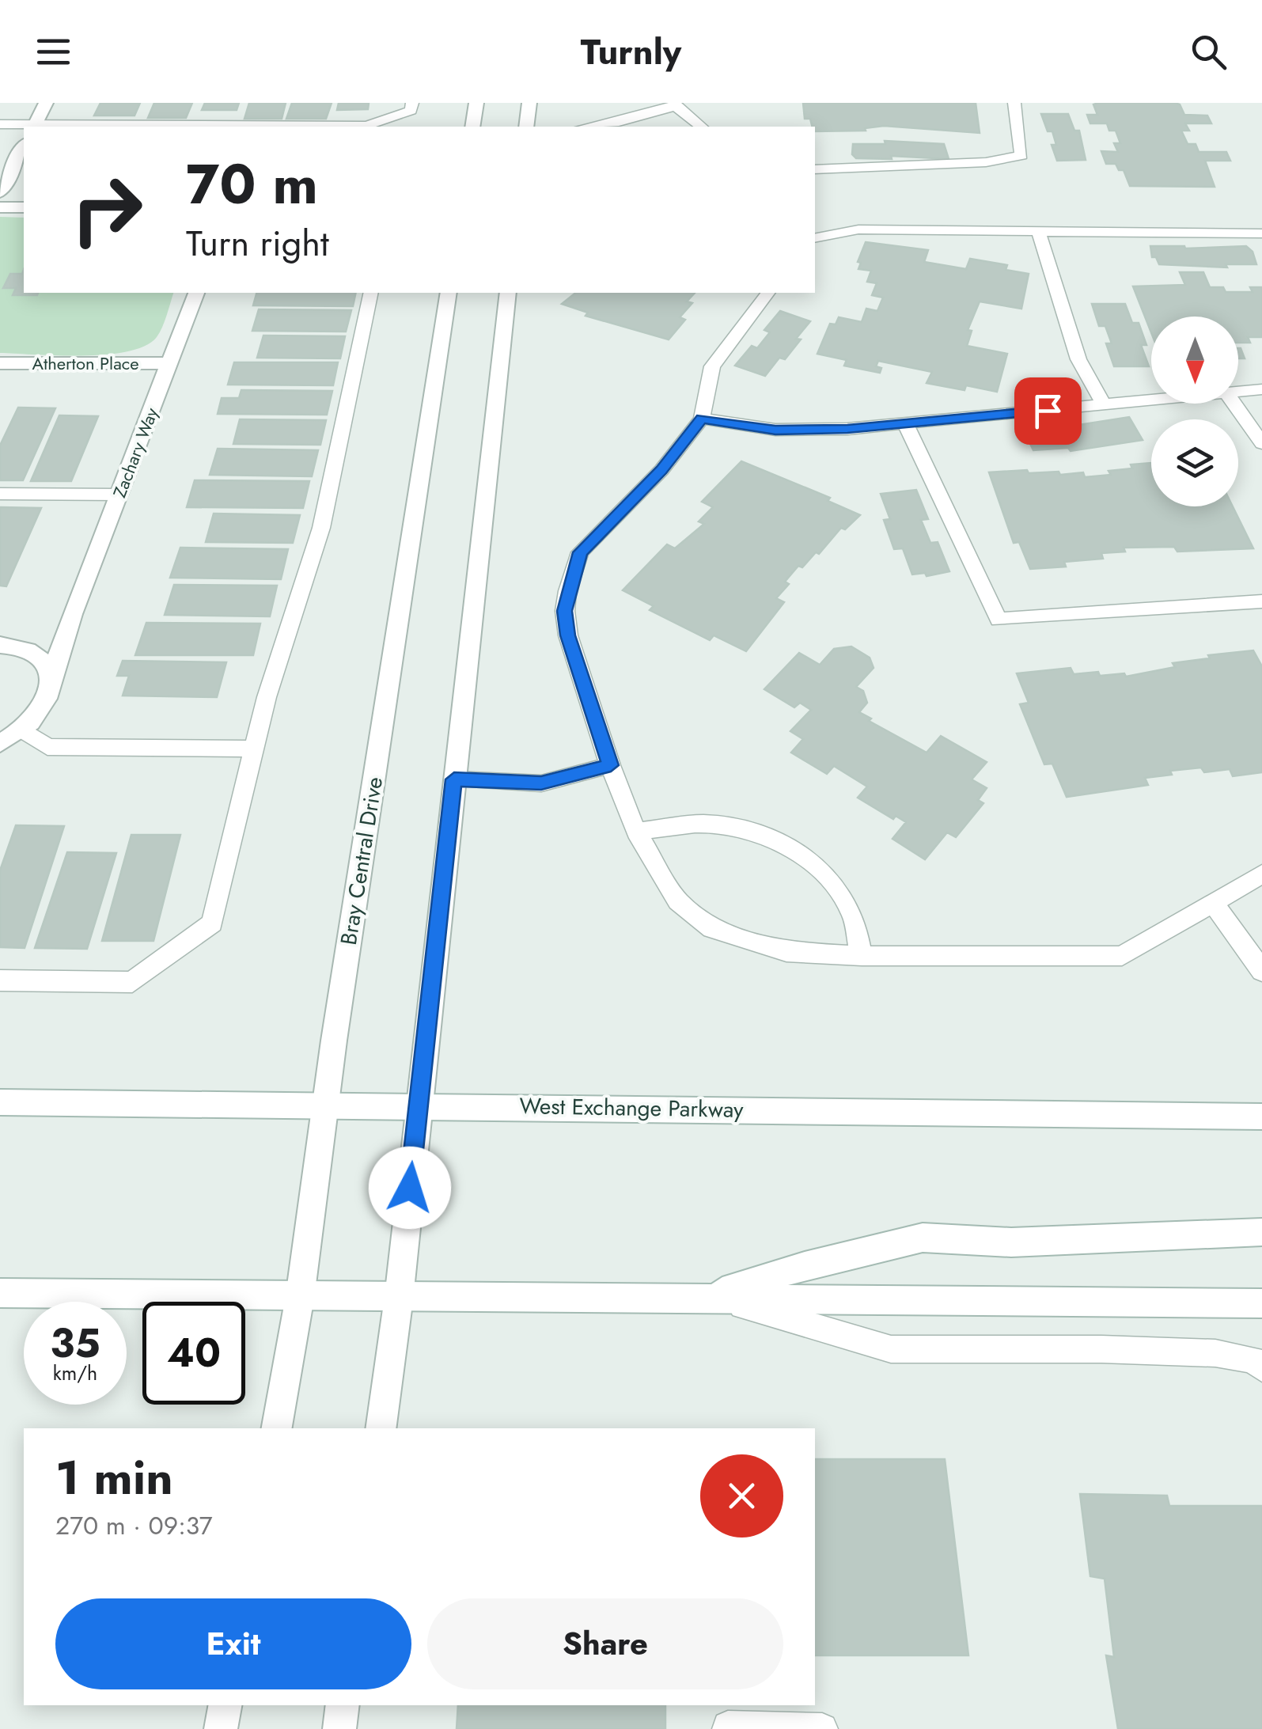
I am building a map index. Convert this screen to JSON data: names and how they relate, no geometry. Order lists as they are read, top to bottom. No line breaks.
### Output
{"streets":{"street":["Atherton Place","Zachary Way","Bray Central Drive","West Exchange Parkway"]},"crossings":[["Atherton Place","Zachary Way"],["Bray Central Drive","West Exchange Parkway"]],"north":"bottom","page":{"header":"Turnly","turn":["70 m","Turn right"],"speed":"35 km/h","limit":"40","heading":["1 min","270 m · 09:37"],"buttons":["Exit","Share"]}}
